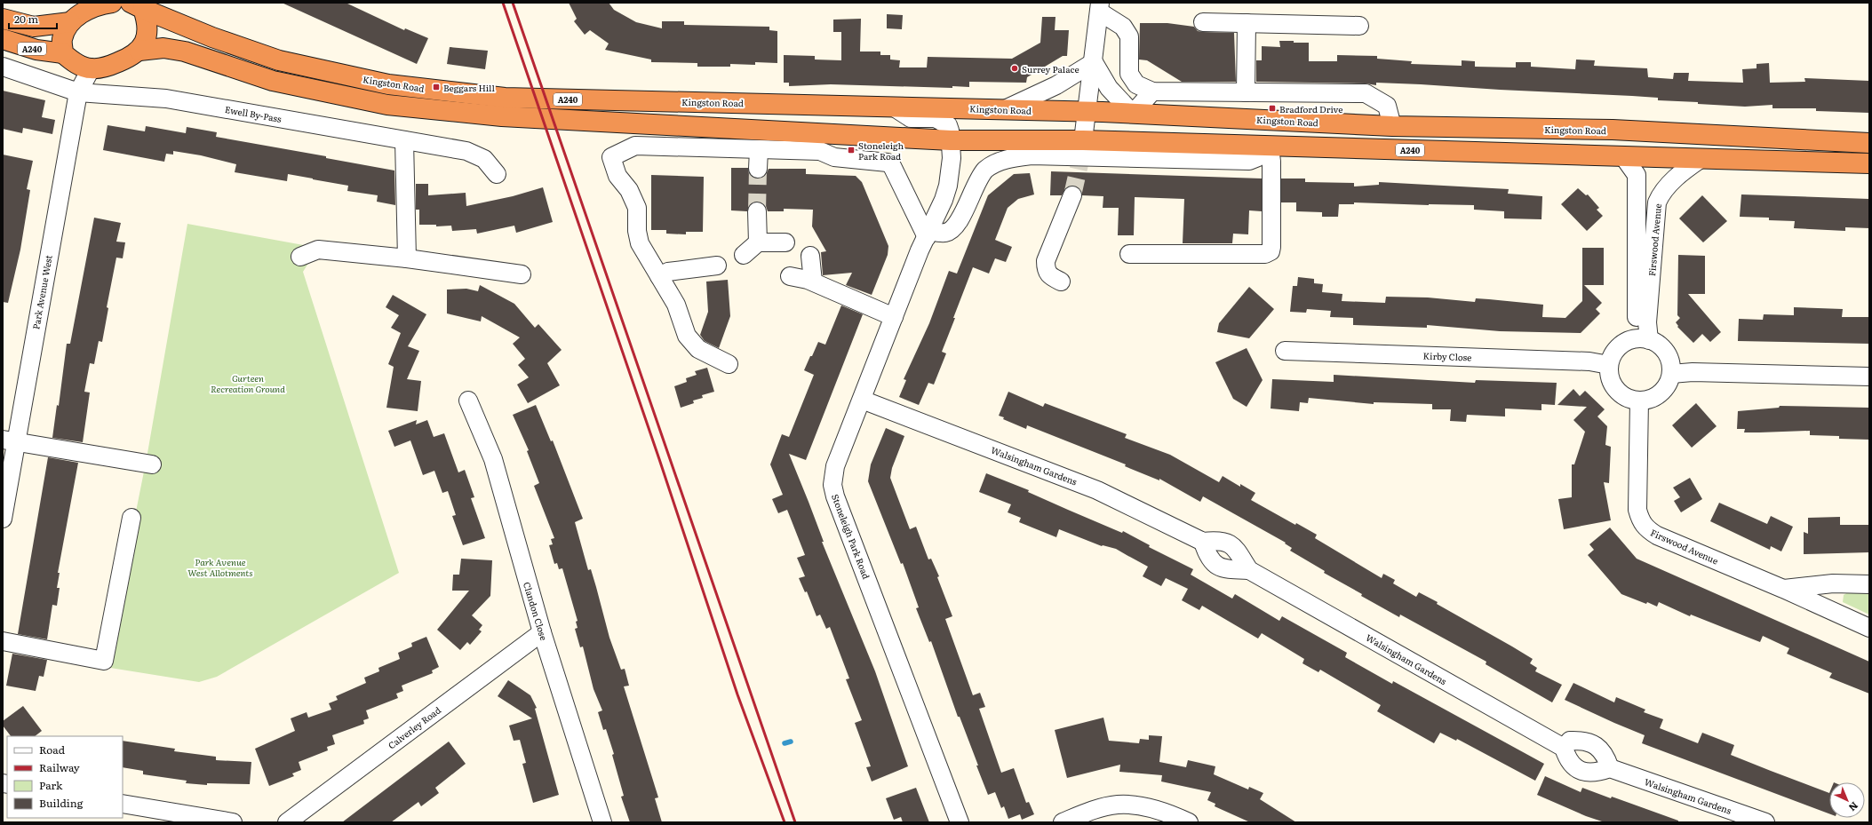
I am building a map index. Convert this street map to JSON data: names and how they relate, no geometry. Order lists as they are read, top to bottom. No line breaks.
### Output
{"streets":{"highway":["A240","Kingston Road"],"street":["Ewell By-Pass","Firswood Avenue","Park Avenue West","Kirby Close","Walsingham Gardens","Stoneleigh Park Road","Clandon Close","Calverley Road"]},"crossings":[["A240","Firswood Avenue"],["A240","Stoneleigh Park Road"],["Kingston Road","Stoneleigh Park Road"],["Ewell By-Pass","Park Avenue West"],["Firswood Avenue","Kirby Close"],["Walsingham Gardens","Stoneleigh Park Road"],["Clandon Close","Calverley Road"]],"parks":["Gurteen Recreation Ground","Park Avenue West Allotments"],"places":{"other":["Surrey Palace"],"transit":["Beggars Hill","Bradford Drive","Stoneleigh Park Road"]},"legend":["Road","Railway","Park","Building"],"scale_bar":"20 m","north":"bottom right"}
